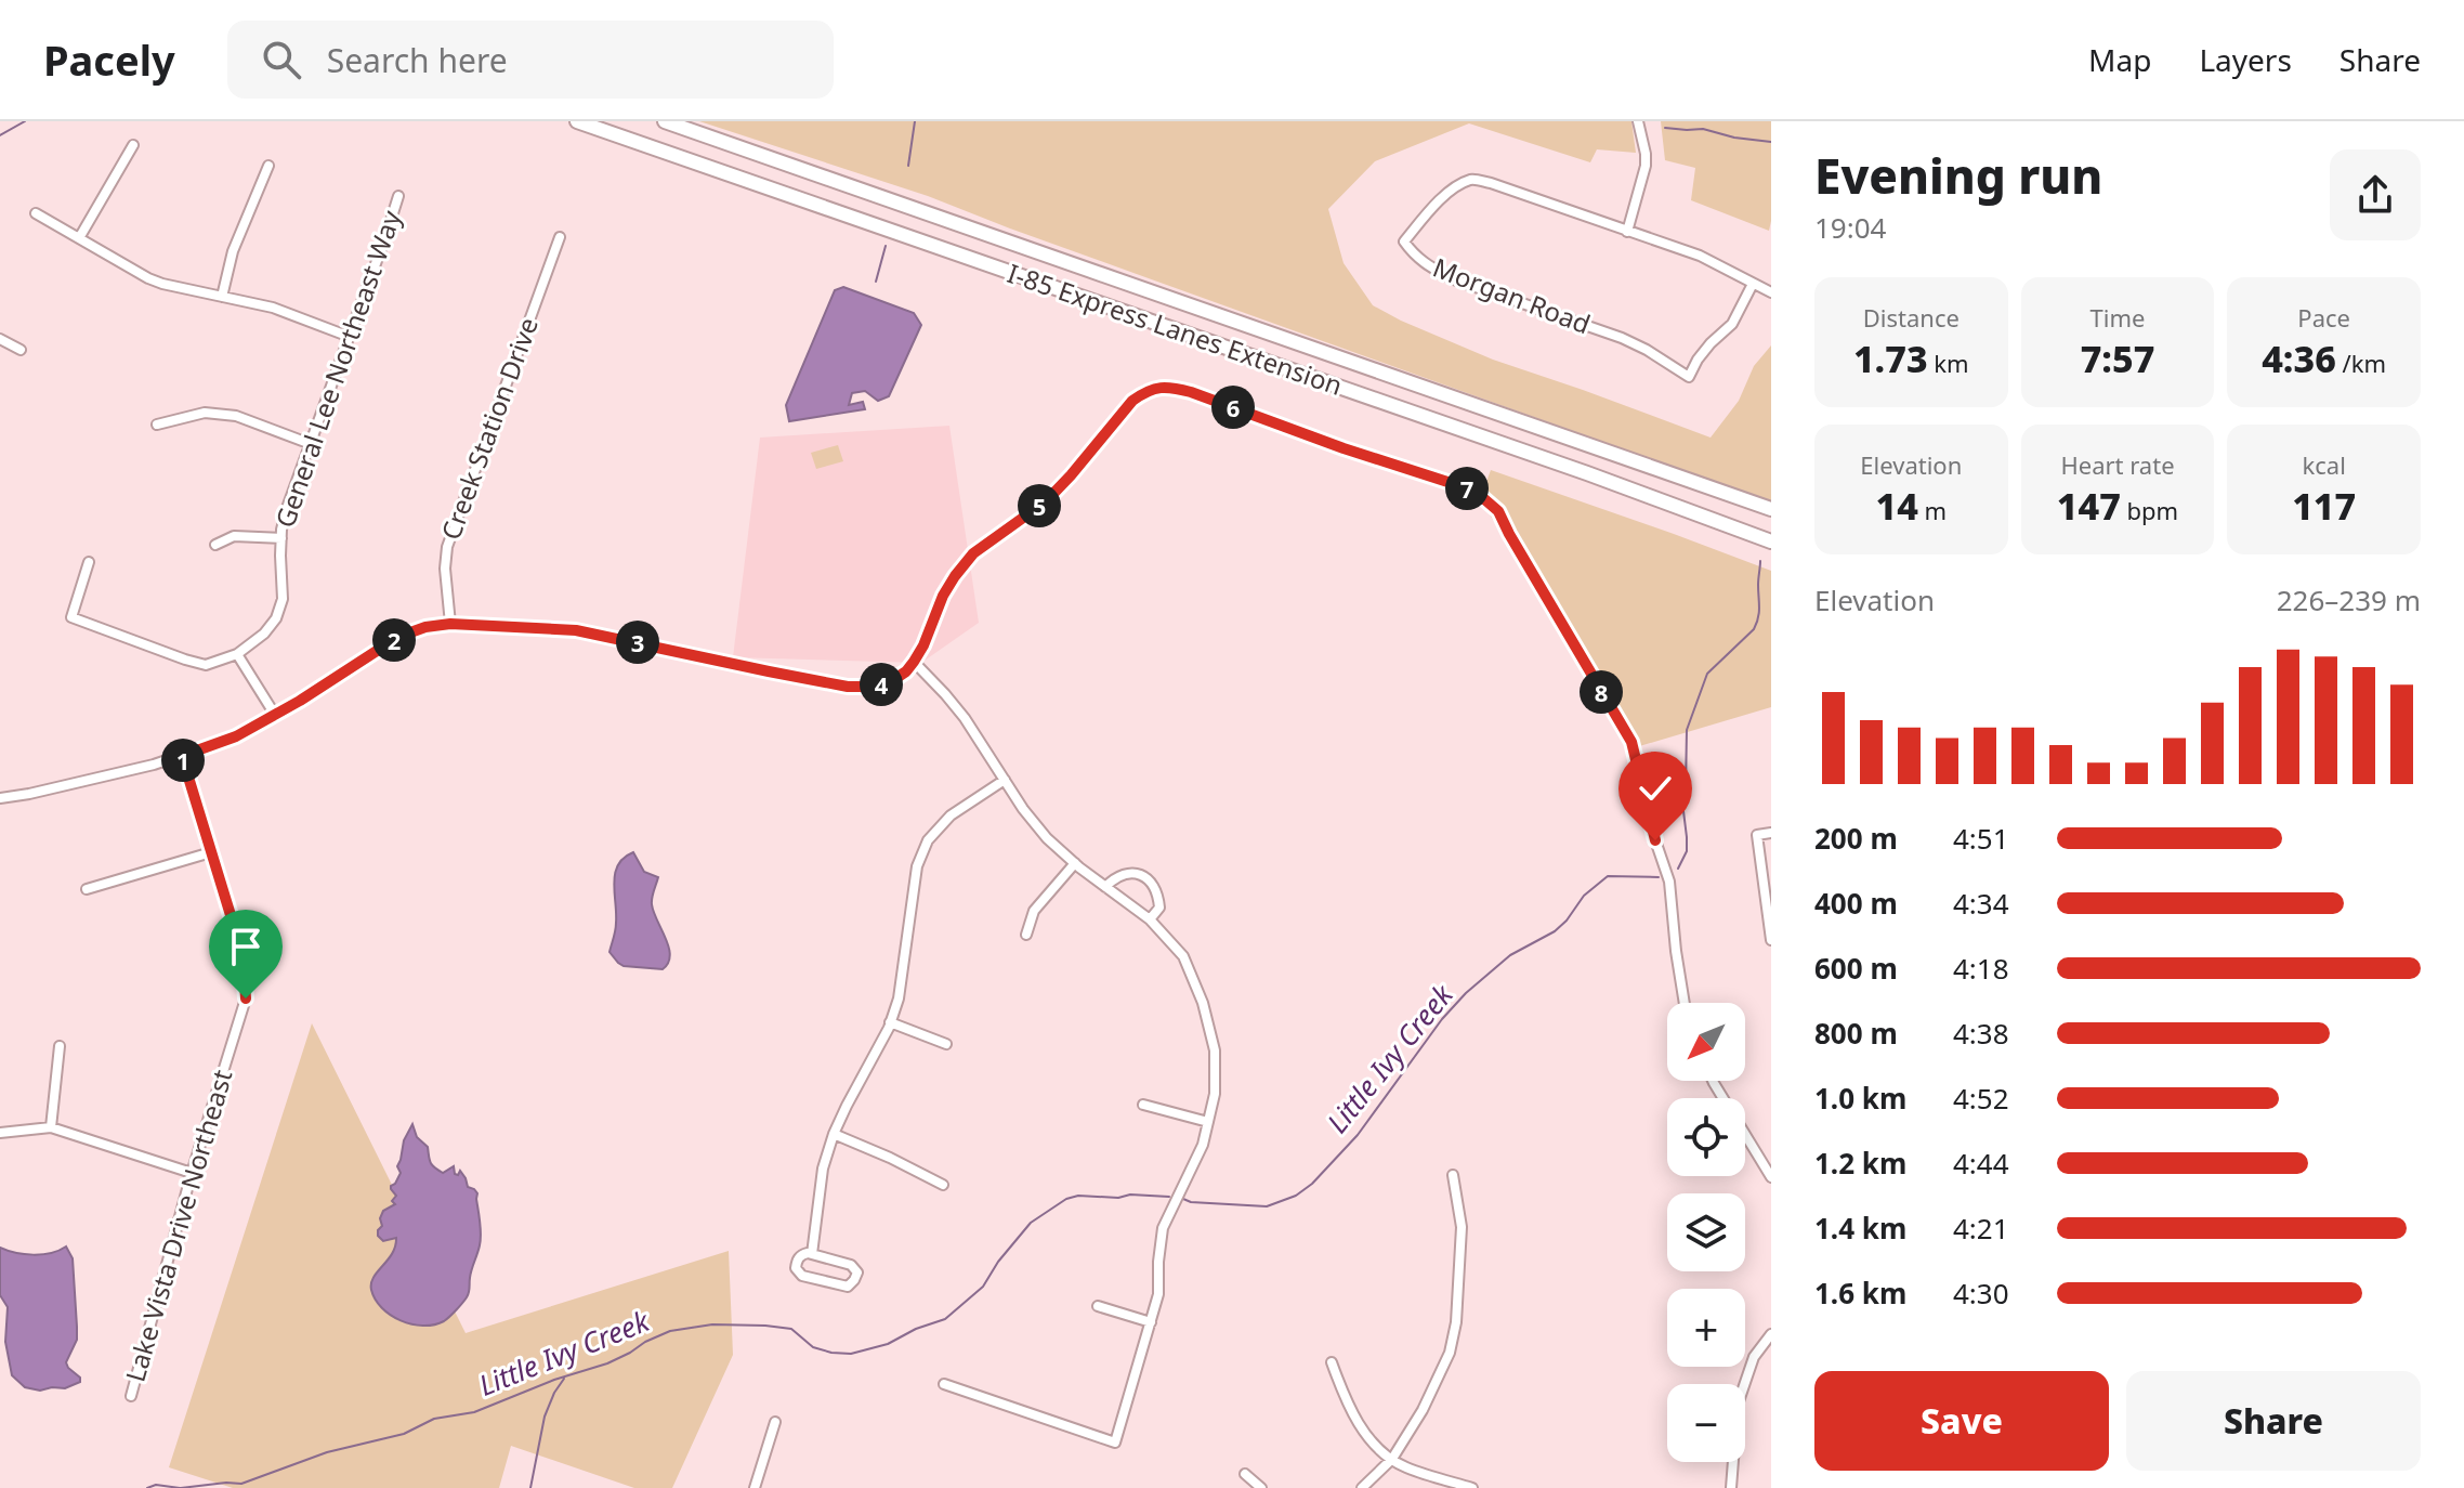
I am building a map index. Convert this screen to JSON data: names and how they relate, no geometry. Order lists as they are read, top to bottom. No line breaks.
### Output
{"streets":{"highway":["I-85 Express Lanes Extension"],"street":["Morgan Road","General Lee Northeast Way","Creek Station Drive","Lake Vista Drive Northeast"]},"water":["Little Ivy Creek"],"north":"bottom left","page":{"header":"Pacely","search":"Search here","nav":["Map","Layers","Share"],"heading":["Evening run","19:04"],"stats":[["Distance","1.73 km"],["Time","7:57"],["Pace","4:36 /km"],["Elevation","14 m"],["Heart rate","147 bpm"],["kcal","117"]],"pins":["6","7","5","2","3","4","8","1"],"chart":["Elevation","226–239 m"],"list":[{"name":"200 m","note":"4:51"},{"name":"400 m","note":"4:34"},{"name":"600 m","note":"4:18"},{"name":"800 m","note":"4:38"},{"name":"1.0 km","note":"4:52"},{"name":"1.2 km","note":"4:44"},{"name":"1.4 km","note":"4:21"},{"name":"1.6 km","note":"4:30"}],"map_buttons":["+","−"],"buttons":["Save","Share"]}}
